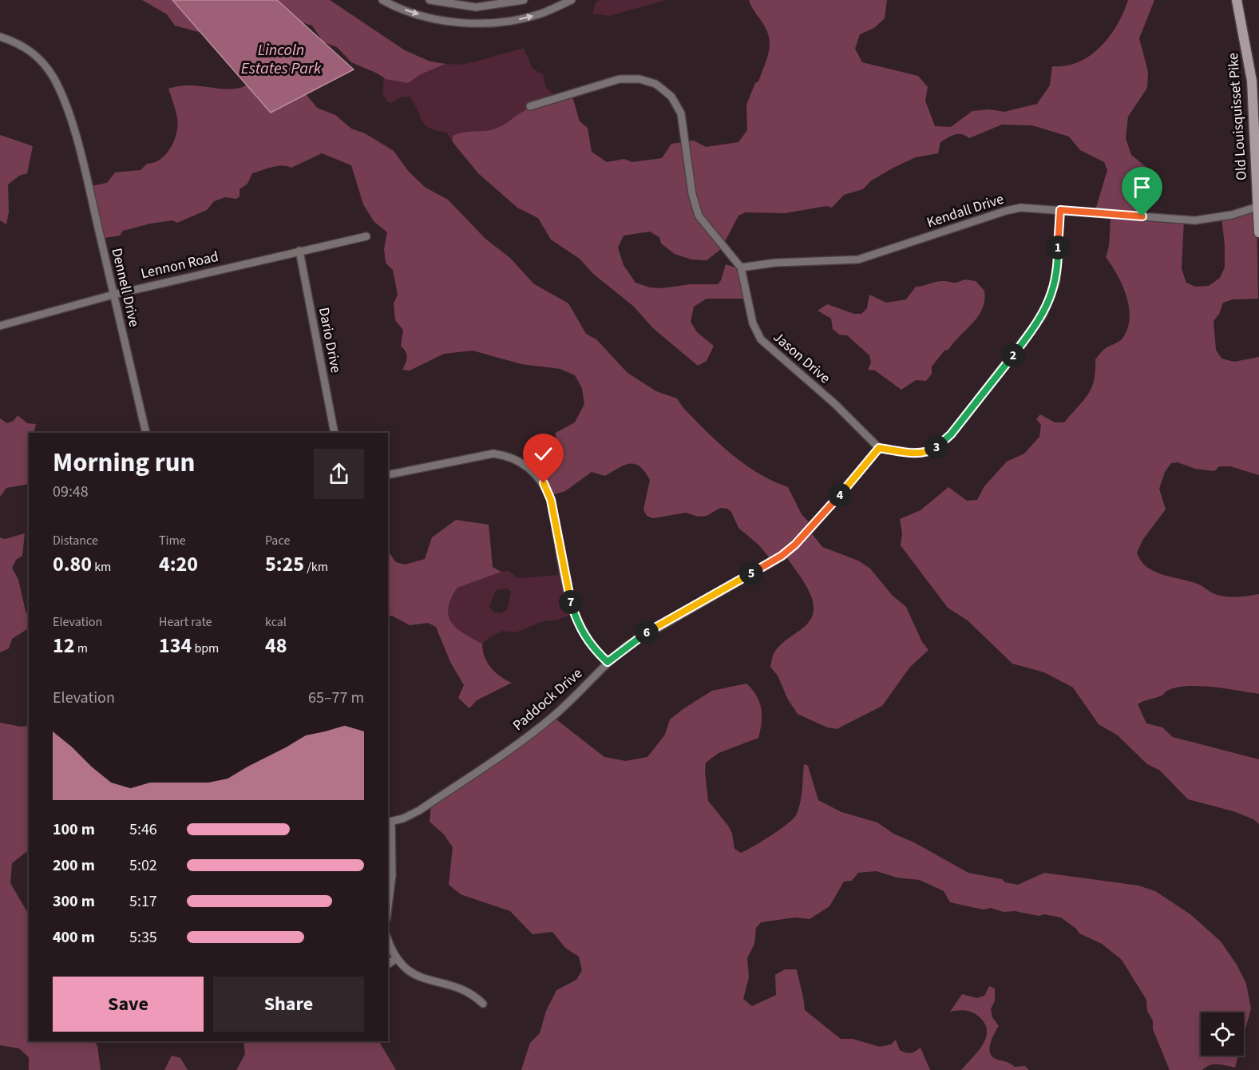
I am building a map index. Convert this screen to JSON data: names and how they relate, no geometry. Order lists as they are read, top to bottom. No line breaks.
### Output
{"streets":{"main road":["Old Louisquisset Pike"],"street":["Kendall Drive","Lennon Road","Dennell Drive","Dario Drive","Jason Drive","Paddock Drive"]},"crossings":[["Old Louisquisset Pike","Kendall Drive"],["Kendall Drive","Jason Drive"],["Lennon Road","Dennell Drive"],["Lennon Road","Dario Drive"],["Jason Drive","Paddock Drive"]],"water":["Lincoln Estates Park"],"page":{"pins":["1","2","3","4","5","7","6"],"heading":["Morning run","09:48"],"stats":[["Distance","0.80 km"],["Time","4:20"],["Pace","5:25 /km"],["Elevation","12 m"],["Heart rate","134 bpm"],["kcal","48"]],"chart":["Elevation","65–77 m"],"list":[{"name":"100 m","note":"5:46"},{"name":"200 m","note":"5:02"},{"name":"300 m","note":"5:17"},{"name":"400 m","note":"5:35"}],"buttons":["Save","Share"]}}
